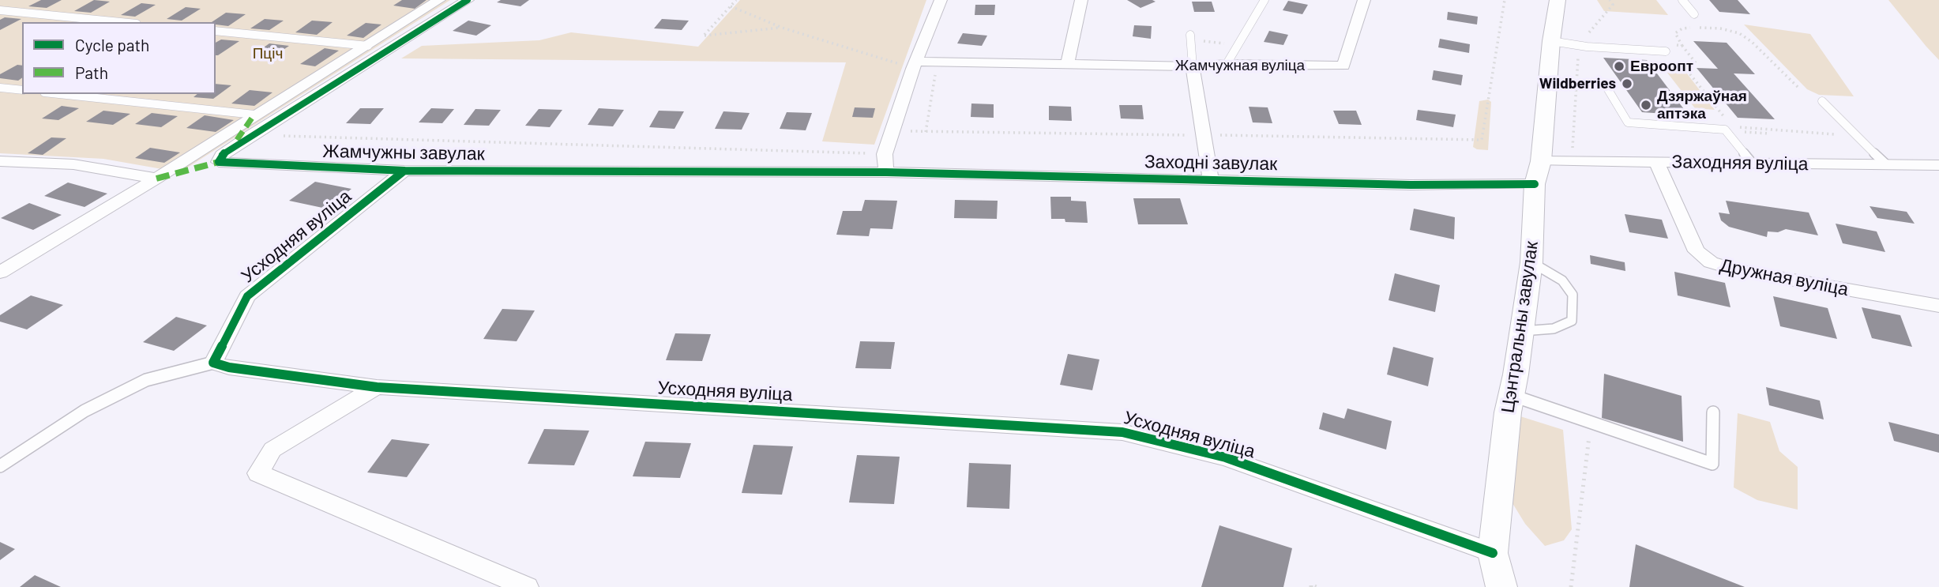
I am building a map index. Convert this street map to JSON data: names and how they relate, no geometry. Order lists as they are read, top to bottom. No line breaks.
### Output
{"streets":{"street":["Жамчужная вуліца","Жамчужны завулак","Заходні завулак","Заходняя вуліца","Усходняя вуліца","Дружная вуліца","Цэнтральны завулак"]},"crossings":[["Жамчужны завулак","Заходні завулак"],["Жамчужны завулак","Усходняя вуліца"],["Заходні завулак","Заходняя вуліца"],["Заходні завулак","Цэнтральны завулак"],["Заходняя вуліца","Дружная вуліца"],["Заходняя вуліца","Цэнтральны завулак"],["Усходняя вуліца","Цэнтральны завулак"]],"parks":["Пціч"],"places":["Евроопт","Wildberries","Дзяржаўная аптэка"],"legend":["Cycle path","Path"]}
